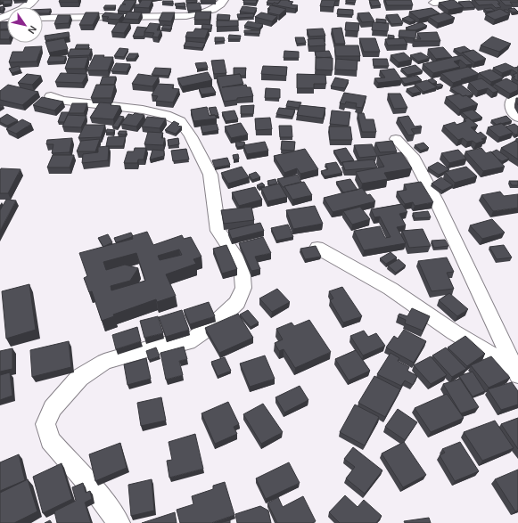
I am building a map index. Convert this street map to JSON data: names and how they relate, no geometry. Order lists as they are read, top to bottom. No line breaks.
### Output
{"north":"bottom right"}
